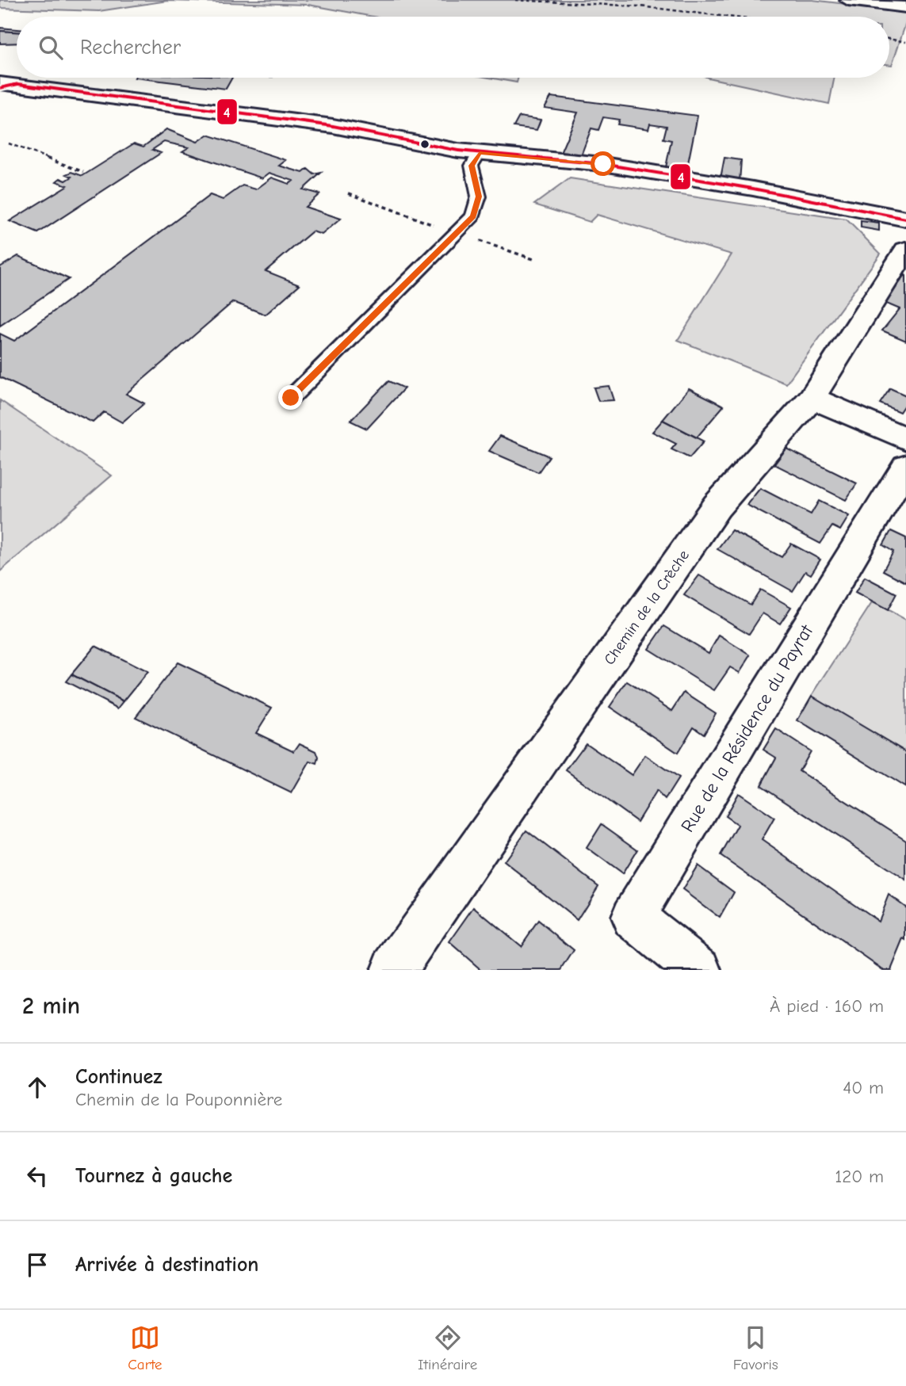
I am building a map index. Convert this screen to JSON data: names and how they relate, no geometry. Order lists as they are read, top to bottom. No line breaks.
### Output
{"streets":{"street":["Chemin de la Crèche","Rue de la Résidence du Payrat"]},"lines":["transit line 4"],"page":{"search":"Rechercher","heading":["2 min","À pied · 160 m"],"list":[["Continuez","Chemin de la Pouponnière","40 m"],["Tournez à gauche","120 m"],"Arrivée à destination"],"nav":["Carte","Itinéraire","Favoris"]}}
